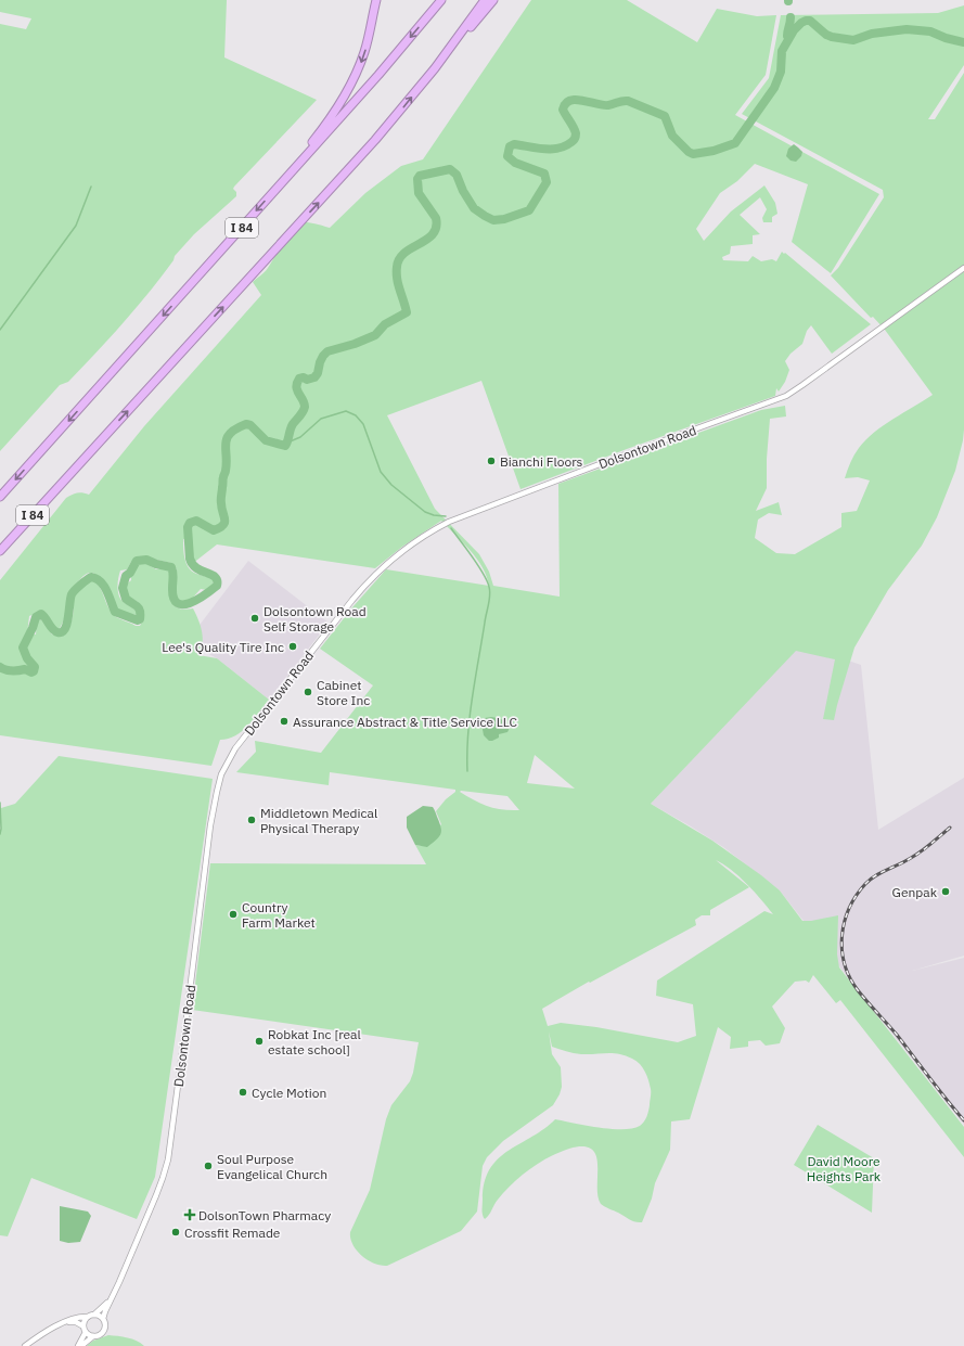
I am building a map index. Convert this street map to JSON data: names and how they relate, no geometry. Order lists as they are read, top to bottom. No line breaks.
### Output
{"streets":{"highway":["I 84"],"street":["Dolsontown Road"]},"parks":["David Moore Heights Park"],"places":{"other":["Bianchi Floors","Dolsontown Road Self Storage","Lee's Quality Tire Inc","Cabinet Store Inc","Assurance Abstract & Title Service LLC","Middletown Medical Physical Therapy","Genpak","Country Farm Market","Robkat Inc [real estate school]","Cycle Motion","Soul Purpose Evangelical Church","Crossfit Remade"],"health":["DolsonTown Pharmacy"]}}
